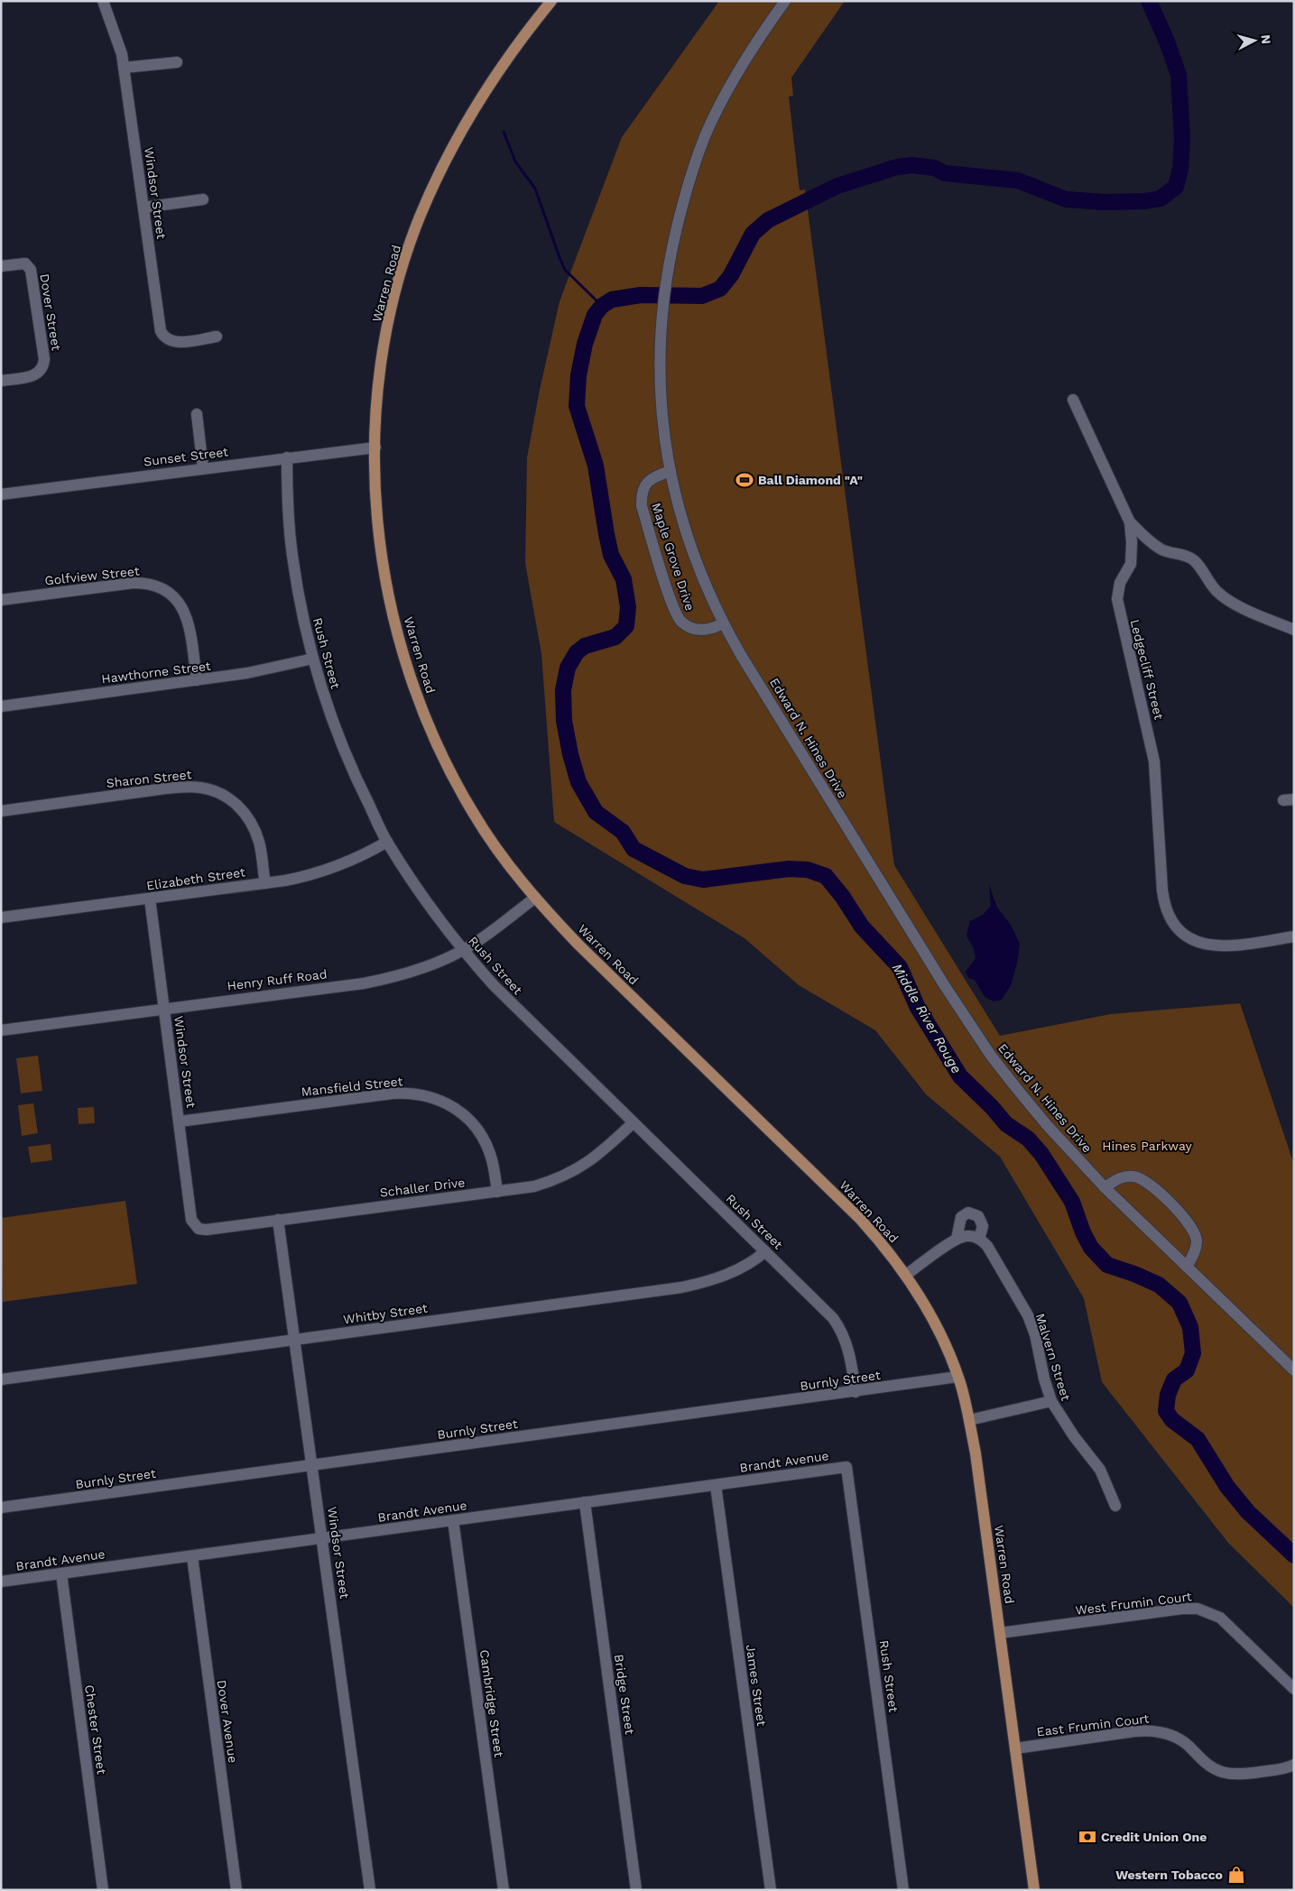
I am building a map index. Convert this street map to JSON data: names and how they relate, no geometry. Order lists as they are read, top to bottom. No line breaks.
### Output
{"streets":{"main road":["Warren Road"],"street":["Windsor Street","Dover Street","Sunset Street","Maple Grove Drive","Golfview Street","Rush Street","Ledgecliff Street","Hawthorne Street","Edward N. Hines Drive","Sharon Street","Elizabeth Street","Henry Ruff Road","Mansfield Street","Schaller Drive","Whitby Street","Malvern Street","Burnly Street","Brandt Avenue","West Frumin Court","James Street","Bridge Street","Cambridge Street","Dover Avenue","East Frumin Court","Chester Street"]},"crossings":[["Windsor Street","Elizabeth Street"],["Windsor Street","Henry Ruff Road"],["Windsor Street","Mansfield Street"],["Windsor Street","Schaller Drive"],["Windsor Street","Whitby Street"],["Windsor Street","Burnly Street"],["Windsor Street","Brandt Avenue"],["Warren Road","Sunset Street"],["Warren Road","Henry Ruff Road"],["Warren Road","Burnly Street"],["Warren Road","West Frumin Court"],["Warren Road","East Frumin Court"],["Sunset Street","Rush Street"],["Maple Grove Drive","Edward N. Hines Drive"],["Golfview Street","Hawthorne Street"],["Rush Street","Hawthorne Street"],["Rush Street","Elizabeth Street"],["Rush Street","Henry Ruff Road"],["Rush Street","Schaller Drive"],["Rush Street","Whitby Street"],["Rush Street","Burnly Street"],["Rush Street","Brandt Avenue"],["Sharon Street","Elizabeth Street"],["Mansfield Street","Schaller Drive"],["Brandt Avenue","James Street"],["Brandt Avenue","Bridge Street"],["Brandt Avenue","Cambridge Street"],["Brandt Avenue","Dover Avenue"],["Brandt Avenue","Chester Street"]],"water":["Middle River Rouge"],"parks":["Hines Parkway"],"places":{"sports":["Ball Diamond \"A\""],"bank":["Credit Union One"],"shop":["Western Tobacco"]},"north":"right"}
